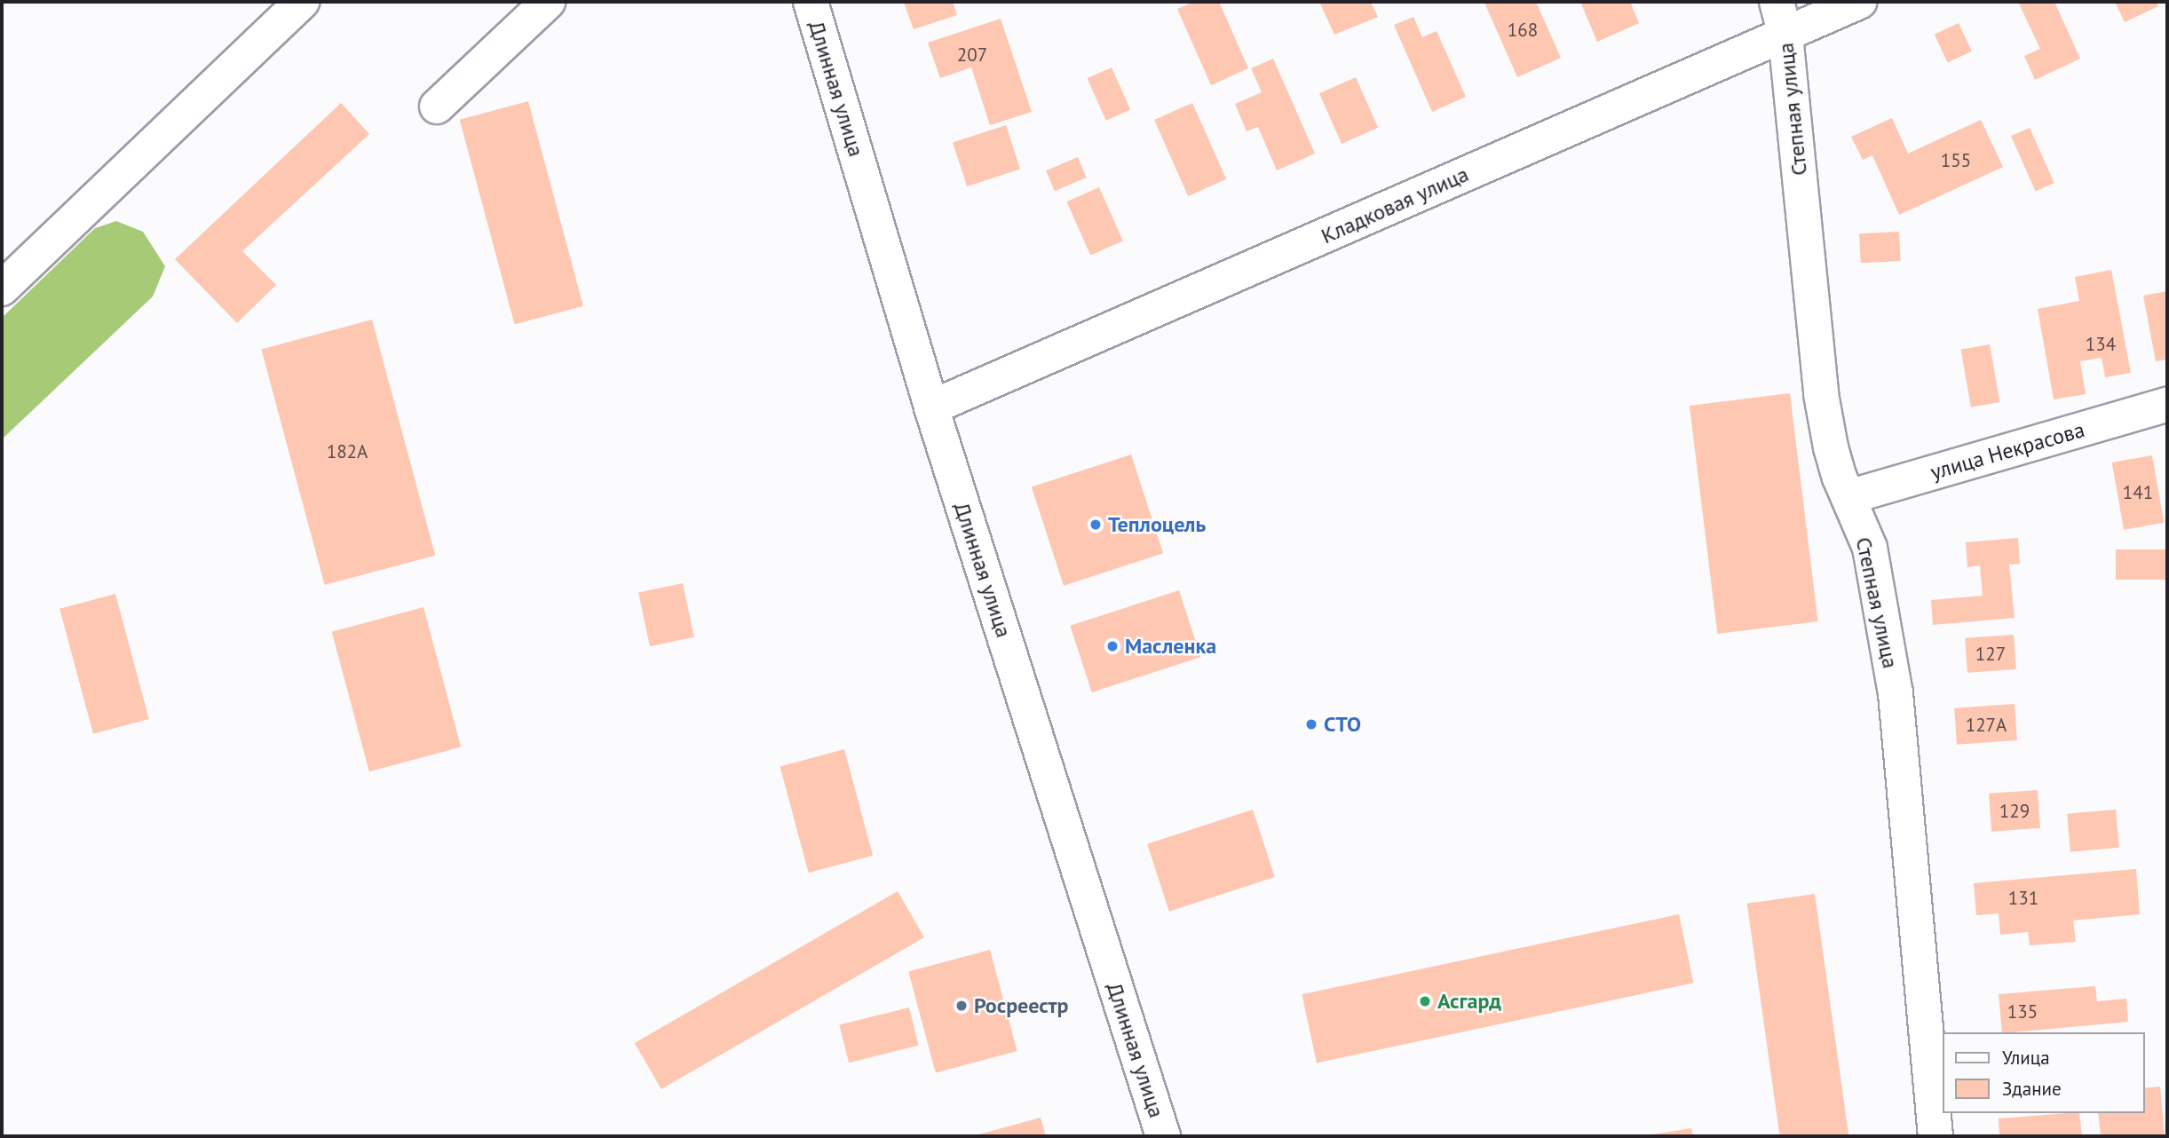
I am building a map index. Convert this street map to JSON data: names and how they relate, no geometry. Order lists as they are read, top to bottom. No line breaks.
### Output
{"streets":{"street":["Длинная улица","Степная улица","Кладковая улица","улица Некрасова"]},"crossings":[["Длинная улица","Кладковая улица"],["Степная улица","Кладковая улица"],["Степная улица","улица Некрасова"]],"places":["Теплоцель","Масленка","СТО","Асгард","Росреестр"],"house_numbers":["168","207","155","134","182А","141","127","127А","129","131","135"],"legend":["Улица","Здание"]}
